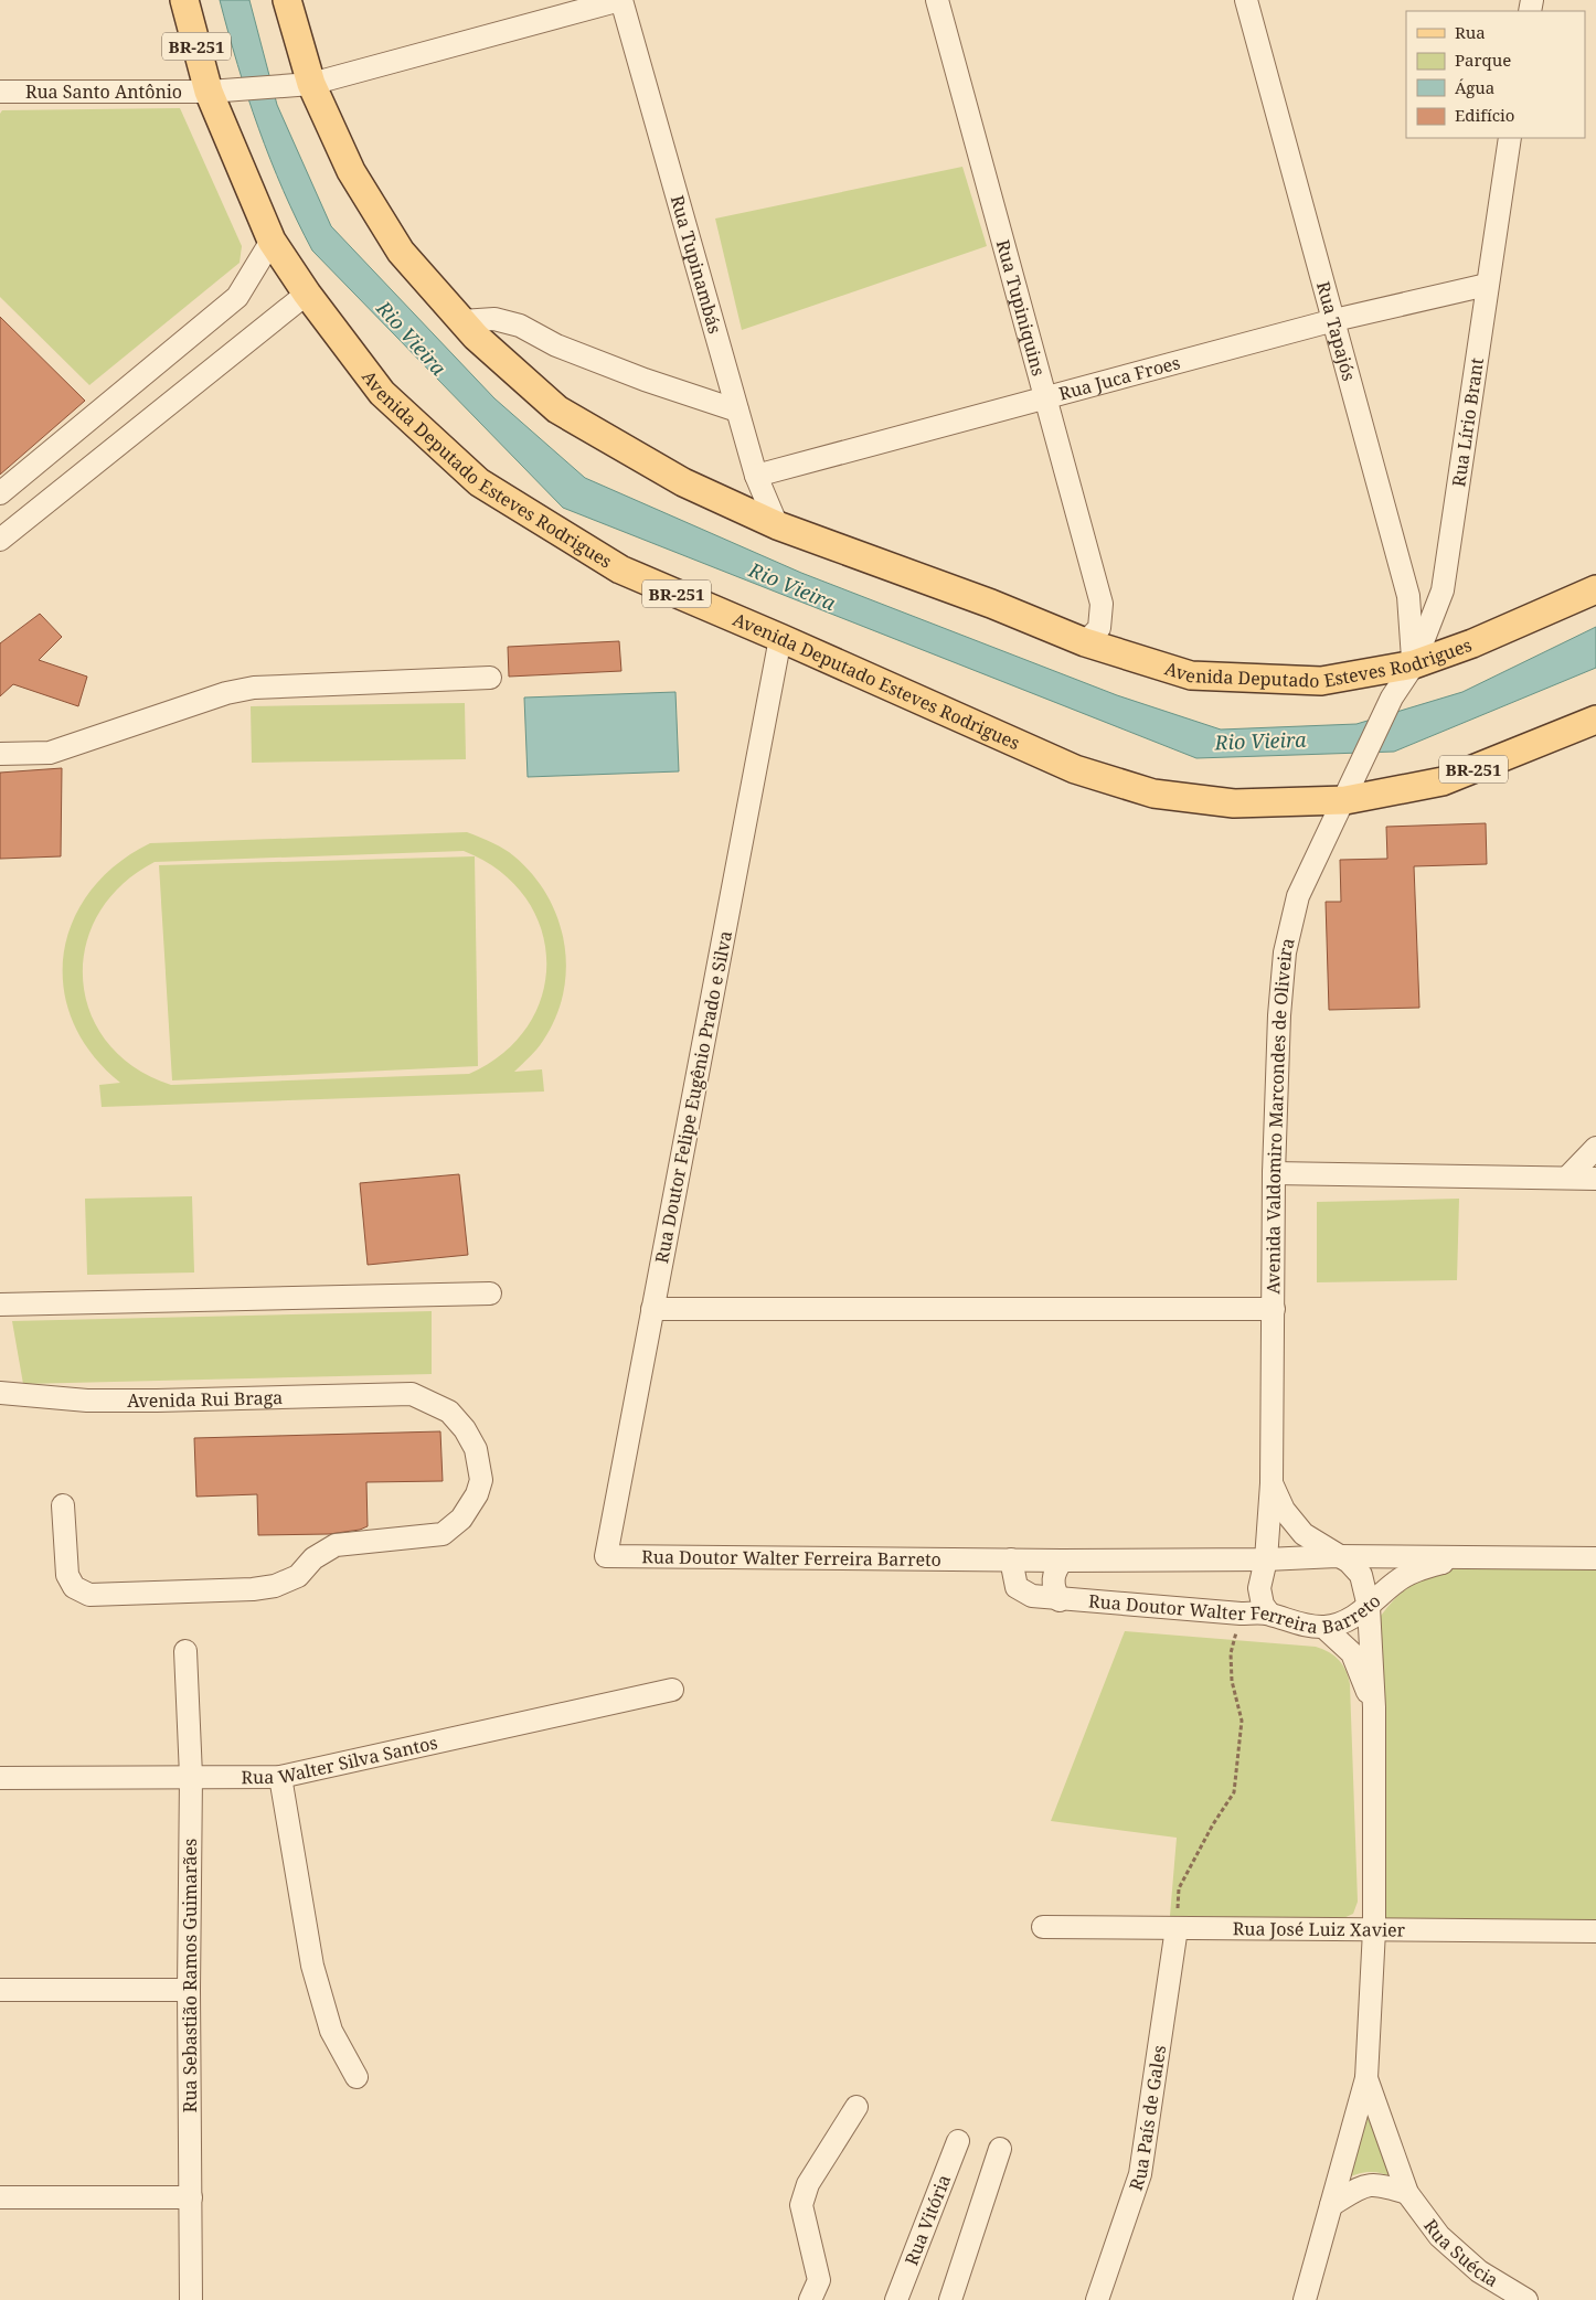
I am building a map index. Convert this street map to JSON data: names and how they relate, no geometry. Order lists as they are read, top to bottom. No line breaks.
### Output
{"streets":{"main road":["BR-251","Avenida Deputado Esteves Rodrigues"],"street":["Rua Santo Antônio","Rua Tupinambás","Rua Tupiniquins","Rua Tapajós","Rua Juca Froes","Rua Lírio Brant","Rua Doutor Felipe Eugênio Prado e Silva","Avenida Valdomiro Marcondes de Oliveira","Avenida Rui Braga","Rua Doutor Walter Ferreira Barreto","Rua Walter Silva Santos","Rua José Luiz Xavier","Rua Sebastião Ramos Guimarães","Rua País de Gales","Rua Vitória","Rua Suécia"]},"crossings":[["Rua Santo Antônio","Rua Tupinambás"],["Rua Santo Antônio","Avenida Deputado Esteves Rodrigues"],["Rua Tupinambás","Rua Juca Froes"],["Rua Tupinambás","Avenida Deputado Esteves Rodrigues"],["Rua Tupiniquins","Rua Juca Froes"],["Rua Tupiniquins","Avenida Deputado Esteves Rodrigues"],["Rua Tapajós","Rua Juca Froes"],["Rua Tapajós","Rua Lírio Brant"],["Rua Tapajós","Avenida Deputado Esteves Rodrigues"],["Rua Juca Froes","Rua Lírio Brant"],["Rua Lírio Brant","Avenida Deputado Esteves Rodrigues"],["Rua Lírio Brant","Avenida Valdomiro Marcondes de Oliveira"],["Avenida Deputado Esteves Rodrigues","Rua Doutor Felipe Eugênio Prado e Silva"],["Avenida Deputado Esteves Rodrigues","Avenida Valdomiro Marcondes de Oliveira"],["Rua Doutor Felipe Eugênio Prado e Silva","Rua Doutor Walter Ferreira Barreto"],["Avenida Valdomiro Marcondes de Oliveira","Rua Doutor Walter Ferreira Barreto"],["Avenida Valdomiro Marcondes de Oliveira","Rua José Luiz Xavier"],["Avenida Valdomiro Marcondes de Oliveira","Rua Suécia"],["Rua Walter Silva Santos","Rua Sebastião Ramos Guimarães"],["Rua José Luiz Xavier","Rua País de Gales"]],"water":["Rio Vieira"],"legend":["Rua","Parque","Água","Edifício"]}
